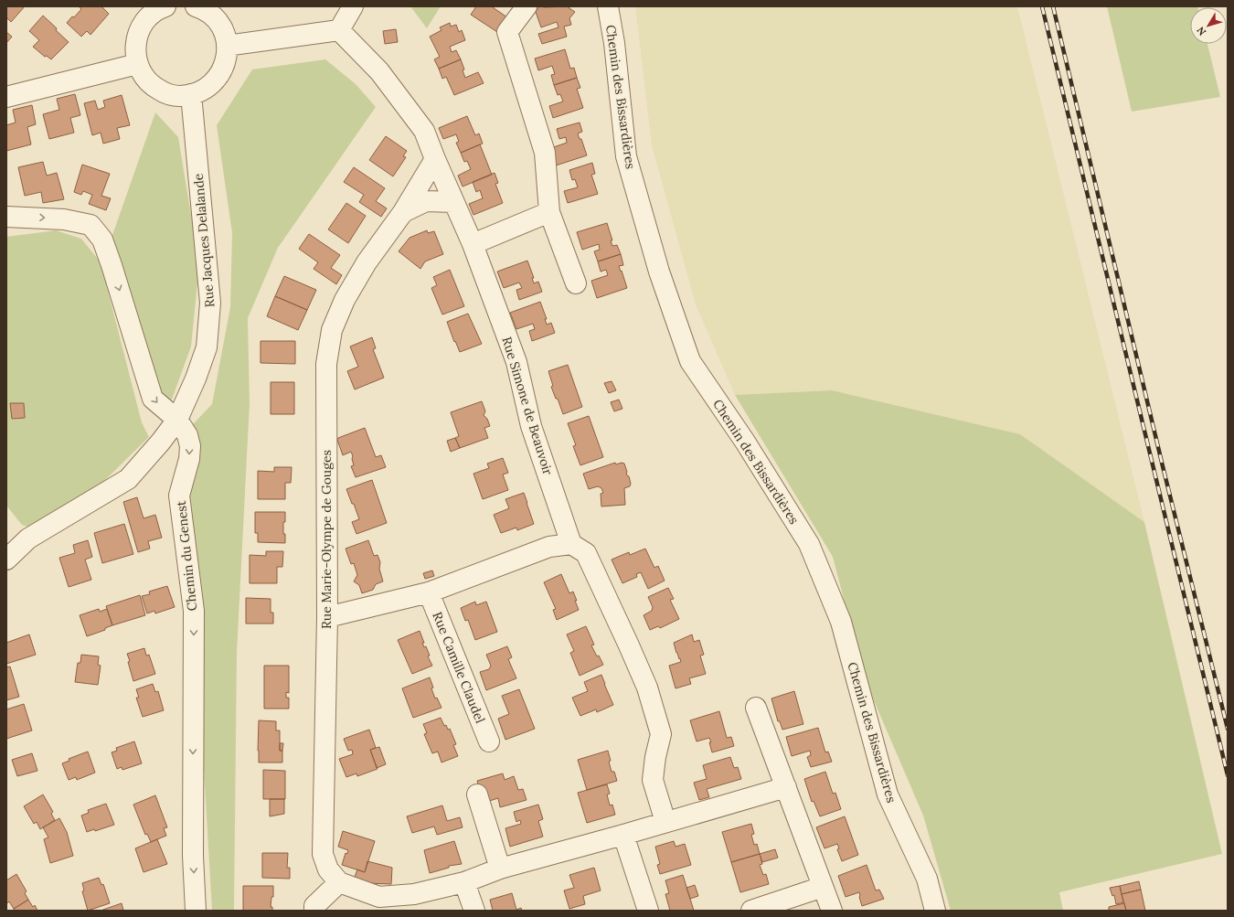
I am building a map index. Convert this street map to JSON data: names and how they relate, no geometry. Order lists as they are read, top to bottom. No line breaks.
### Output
{"streets":{"street":["Chemin des Bissardières","Rue Jacques Delalande","Rue Simone de Beauvoir","Rue Marie-Olympe de Gouges","Chemin du Genest","Rue Camille Claudel"]},"crossings":[["Rue Jacques Delalande","Chemin du Genest"],["Rue Simone de Beauvoir","Rue Marie-Olympe de Gouges"]],"one_way":["Chemin du Genest"],"north":"bottom left"}
